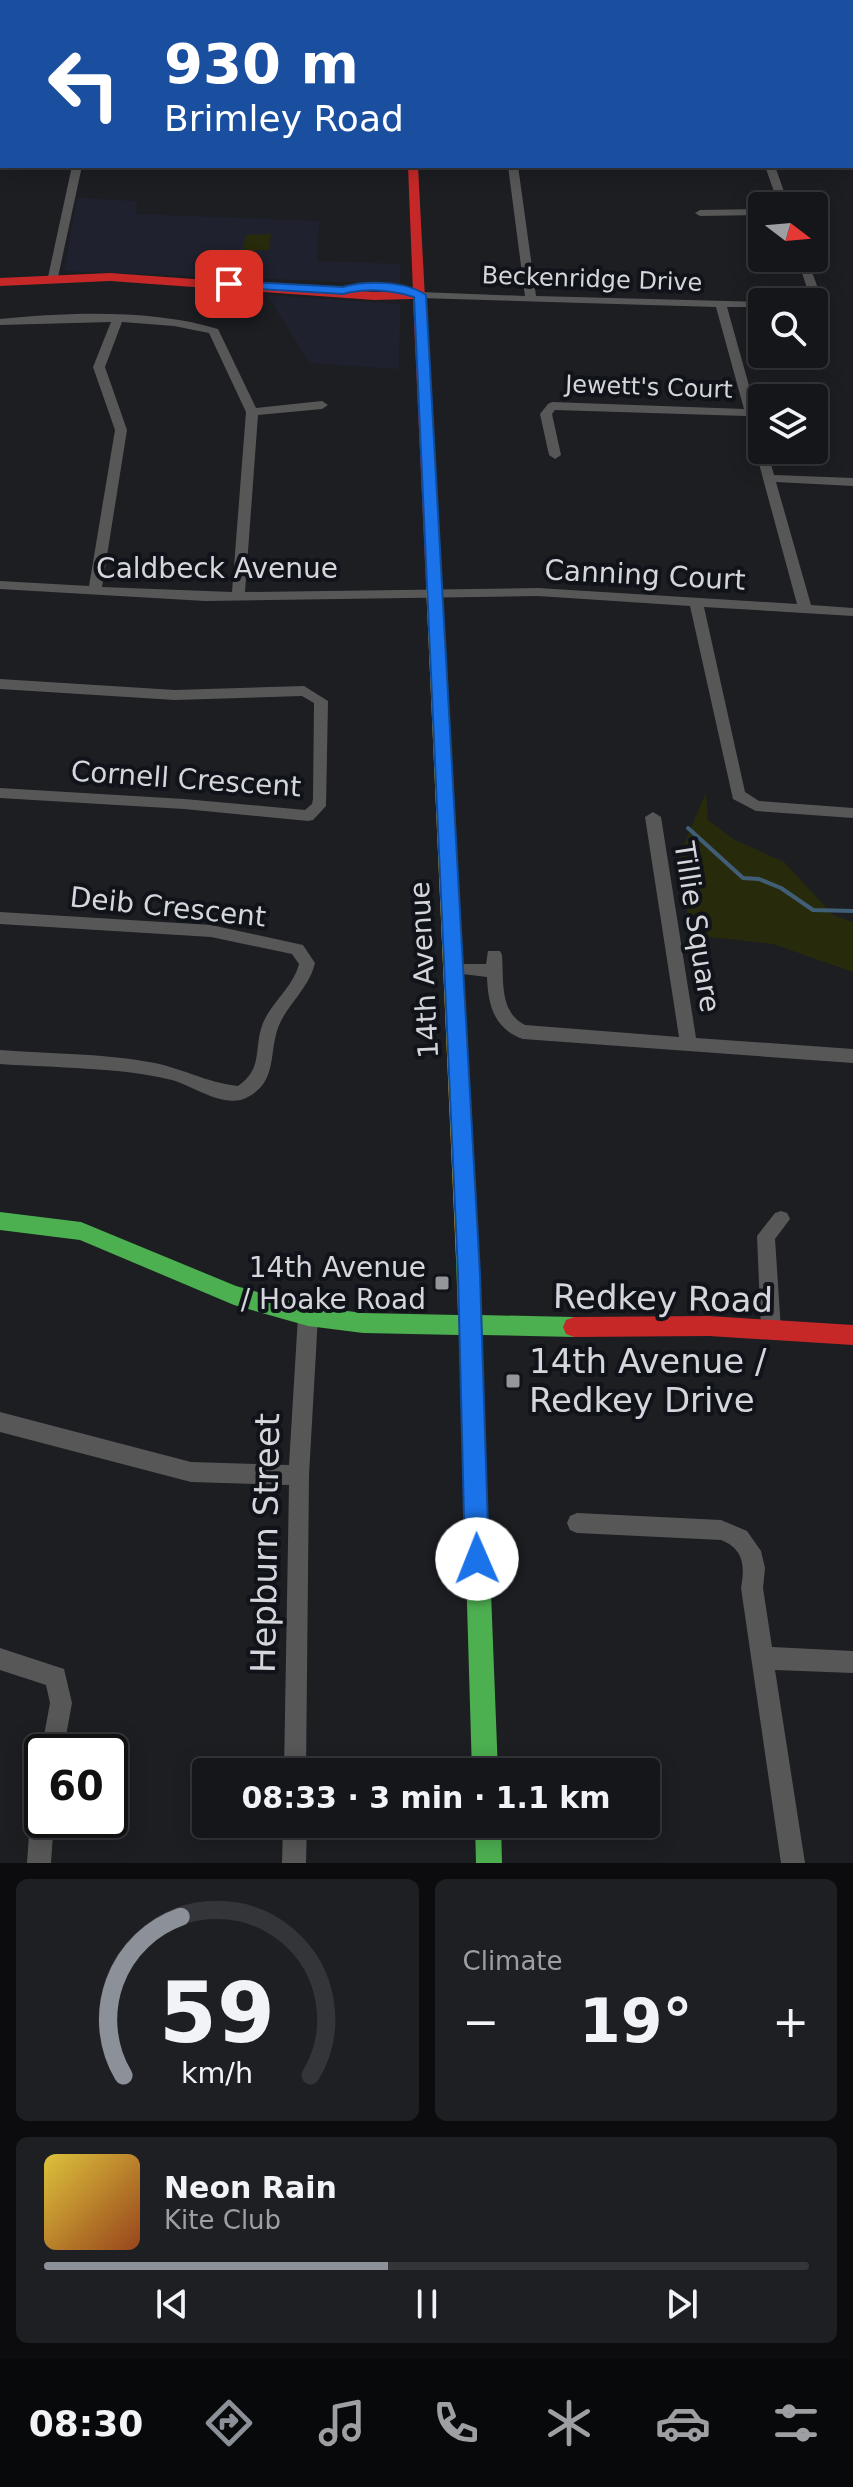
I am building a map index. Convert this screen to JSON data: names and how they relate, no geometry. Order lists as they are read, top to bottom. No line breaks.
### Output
{"streets":{"main road":["14th Avenue","Redkey Road"],"street":["Beckenridge Drive","Jewett's Court","Caldbeck Avenue","Canning Court","Cornell Crescent","Deib Crescent","Tillie Square","Hepburn Street"]},"crossings":[["Beckenridge Drive","14th Avenue"],["Caldbeck Avenue","Canning Court"],["Caldbeck Avenue","14th Avenue"],["Canning Court","14th Avenue"],["Tillie Square","14th Avenue"],["14th Avenue","Redkey Road"],["Redkey Road","Hepburn Street"]],"places":{"transit":["14th Avenue / Hoake Road","14th Avenue / Redkey Drive"]},"north":"right","page":{"turn":["930 m","Brimley Road"],"limit":"60","trip":"08:33 · 3 min · 1.1 km","tile":"Climate","heat":["−","19°","+"],"song":["Neon Rain","Kite Club"],"tabs":"08:30","gauge":["59","km/h"]}}
